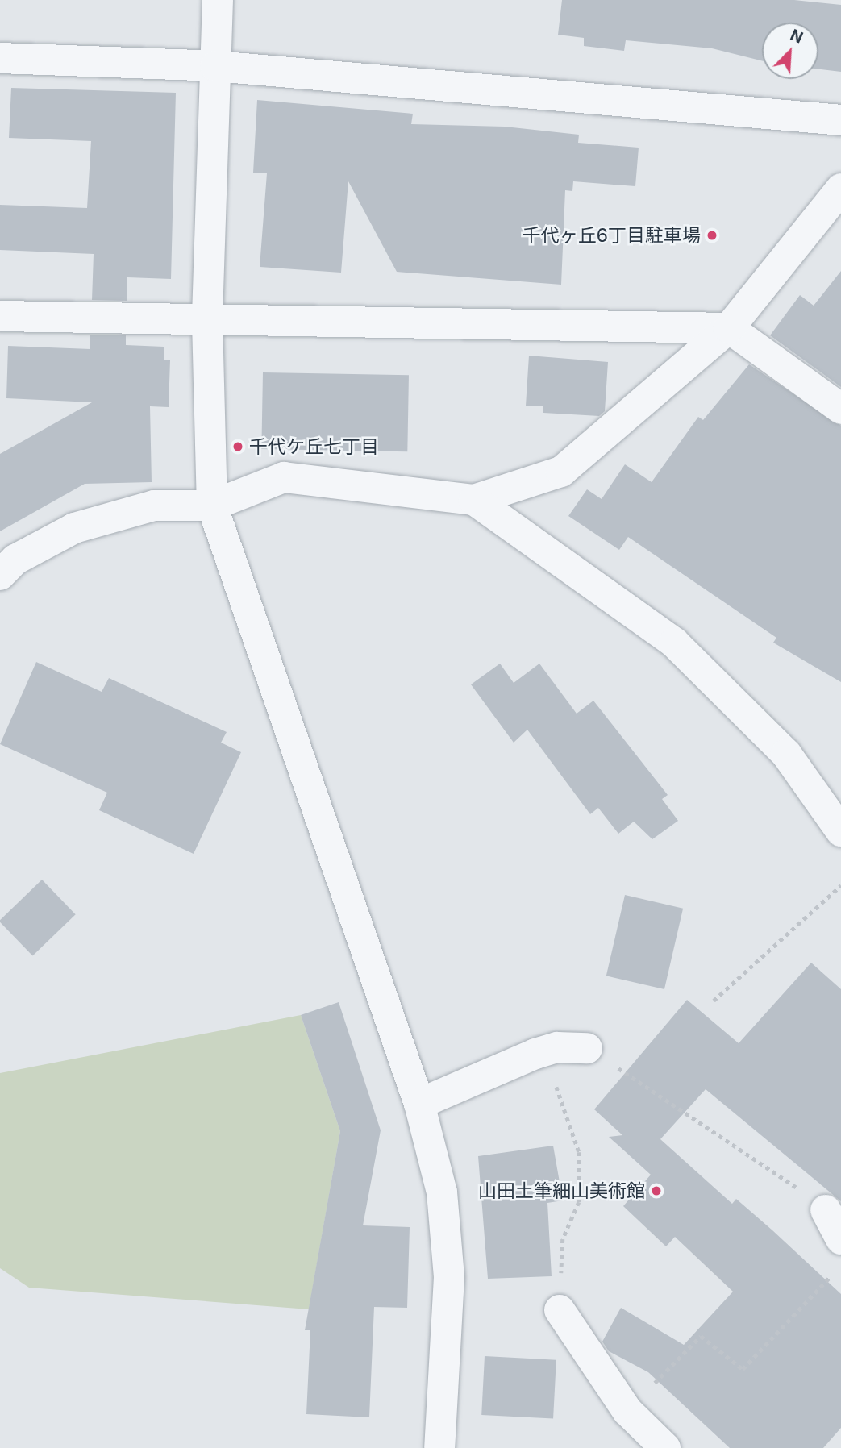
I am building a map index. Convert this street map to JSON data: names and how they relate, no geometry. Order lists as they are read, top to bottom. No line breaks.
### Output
{"places":["千代ヶ丘6丁目駐車場","千代ケ丘七丁目","山田土筆細山美術館"],"north":"top right"}
